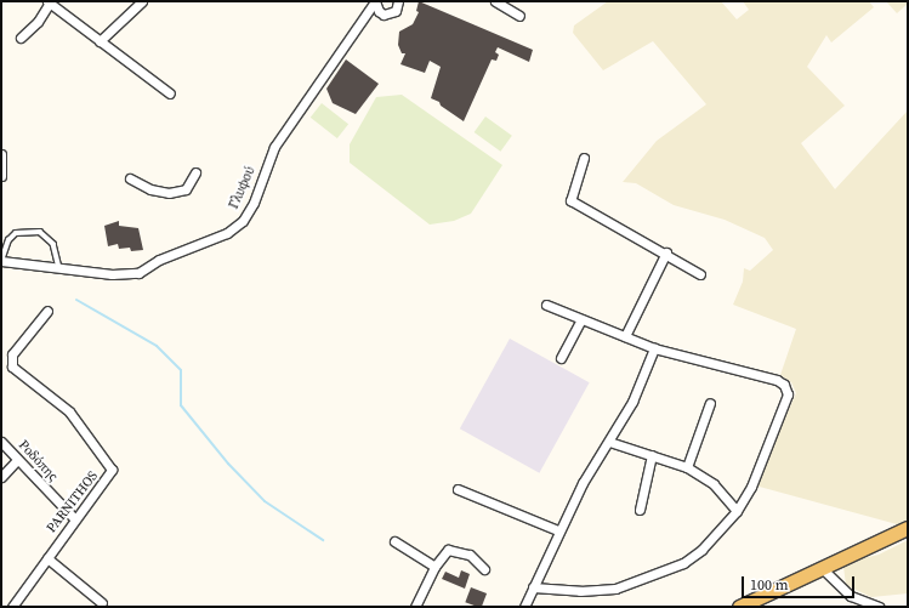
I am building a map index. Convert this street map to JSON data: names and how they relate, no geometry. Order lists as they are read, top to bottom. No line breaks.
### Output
{"streets":{"street":["Γλυφού","Ροδόπης","PARNITHOS"]},"crossings":[["Ροδόπης","PARNITHOS"]],"scale_bar":"100 m"}
